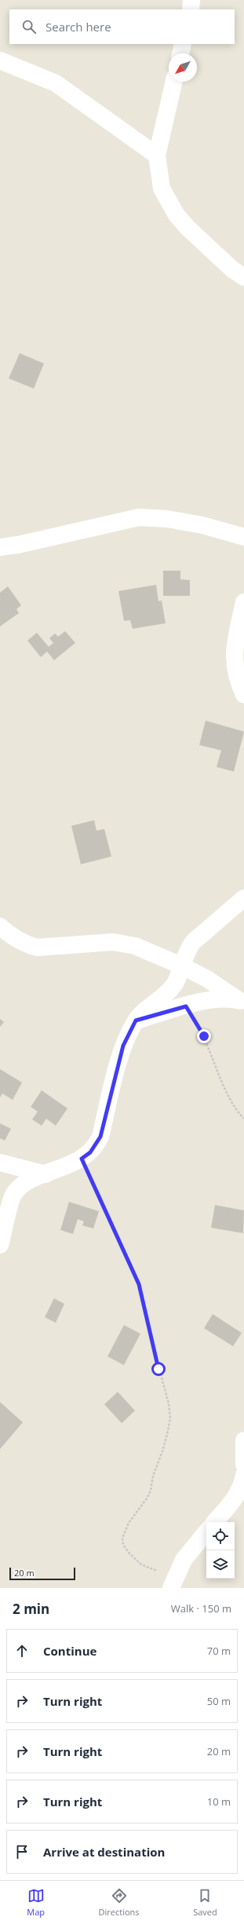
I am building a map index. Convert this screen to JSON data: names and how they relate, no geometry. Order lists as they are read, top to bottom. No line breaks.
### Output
{"scale_bar":"20 m","north":"bottom left","page":{"search":"Search here","scale":"20 m","heading":["2 min","Walk · 150 m"],"list":[["Continue","70 m"],["Turn right","50 m"],["Turn right","20 m"],["Turn right","10 m"],"Arrive at destination"],"nav":["Map","Directions","Saved"]}}
